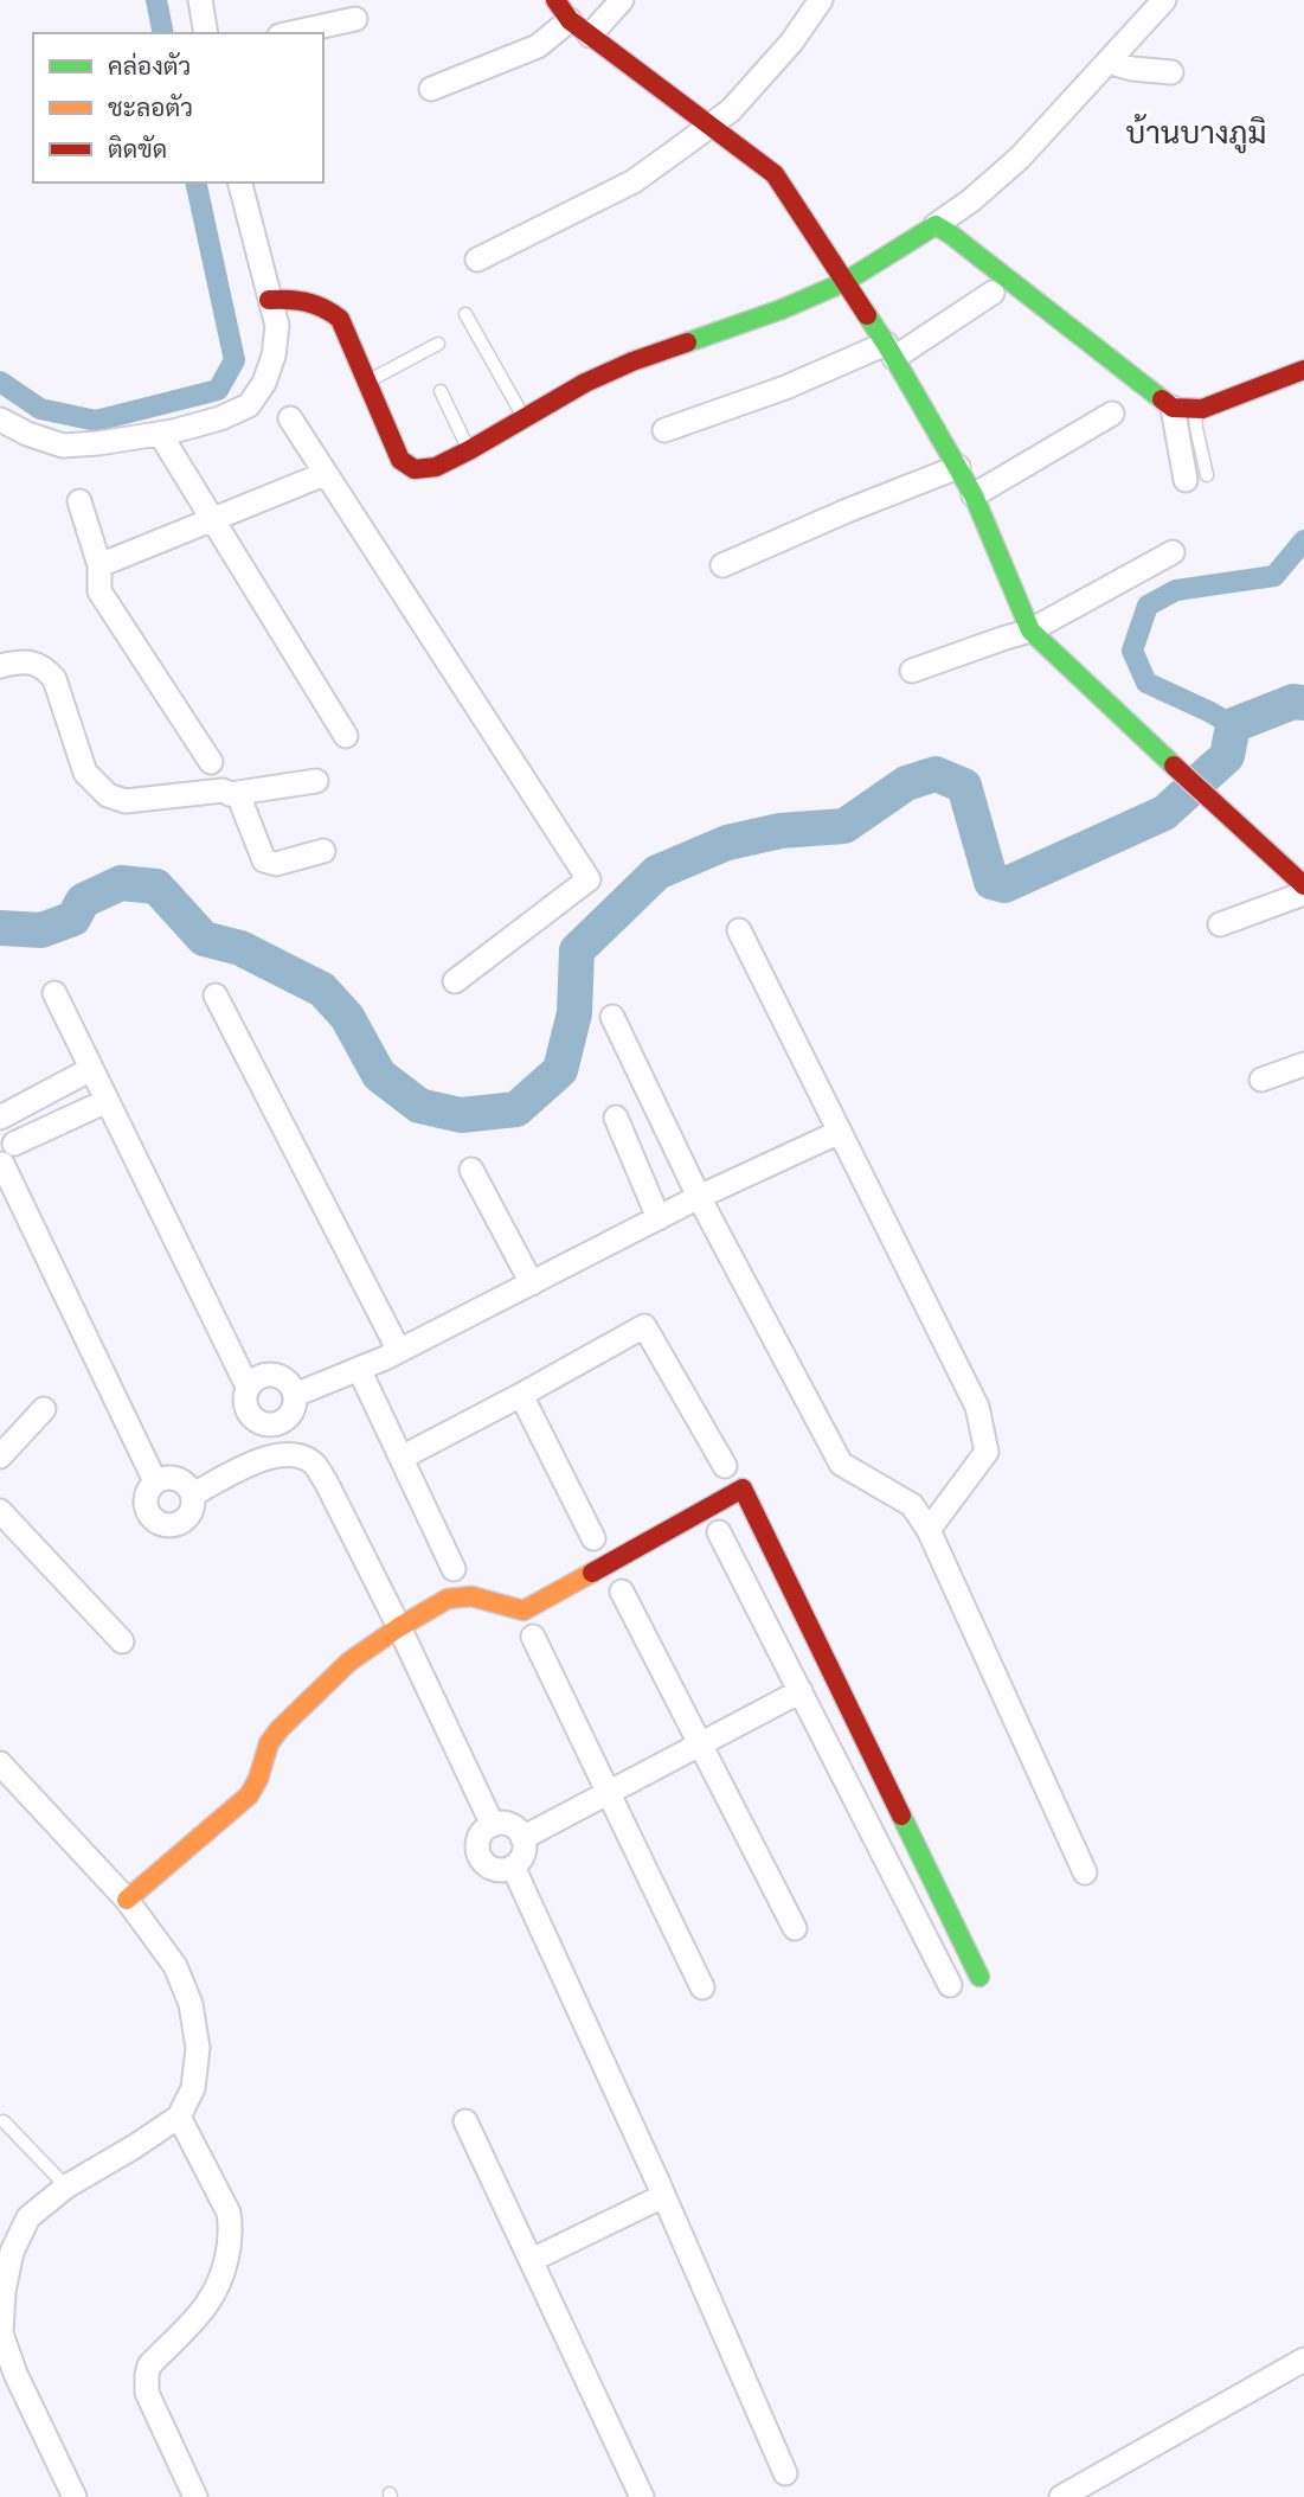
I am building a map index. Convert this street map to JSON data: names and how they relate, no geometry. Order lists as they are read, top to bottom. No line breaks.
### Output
{"districts":["บ้านบางภูมิ"],"legend":["คล่องตัว","ชะลอตัว","ติดขัด"]}
